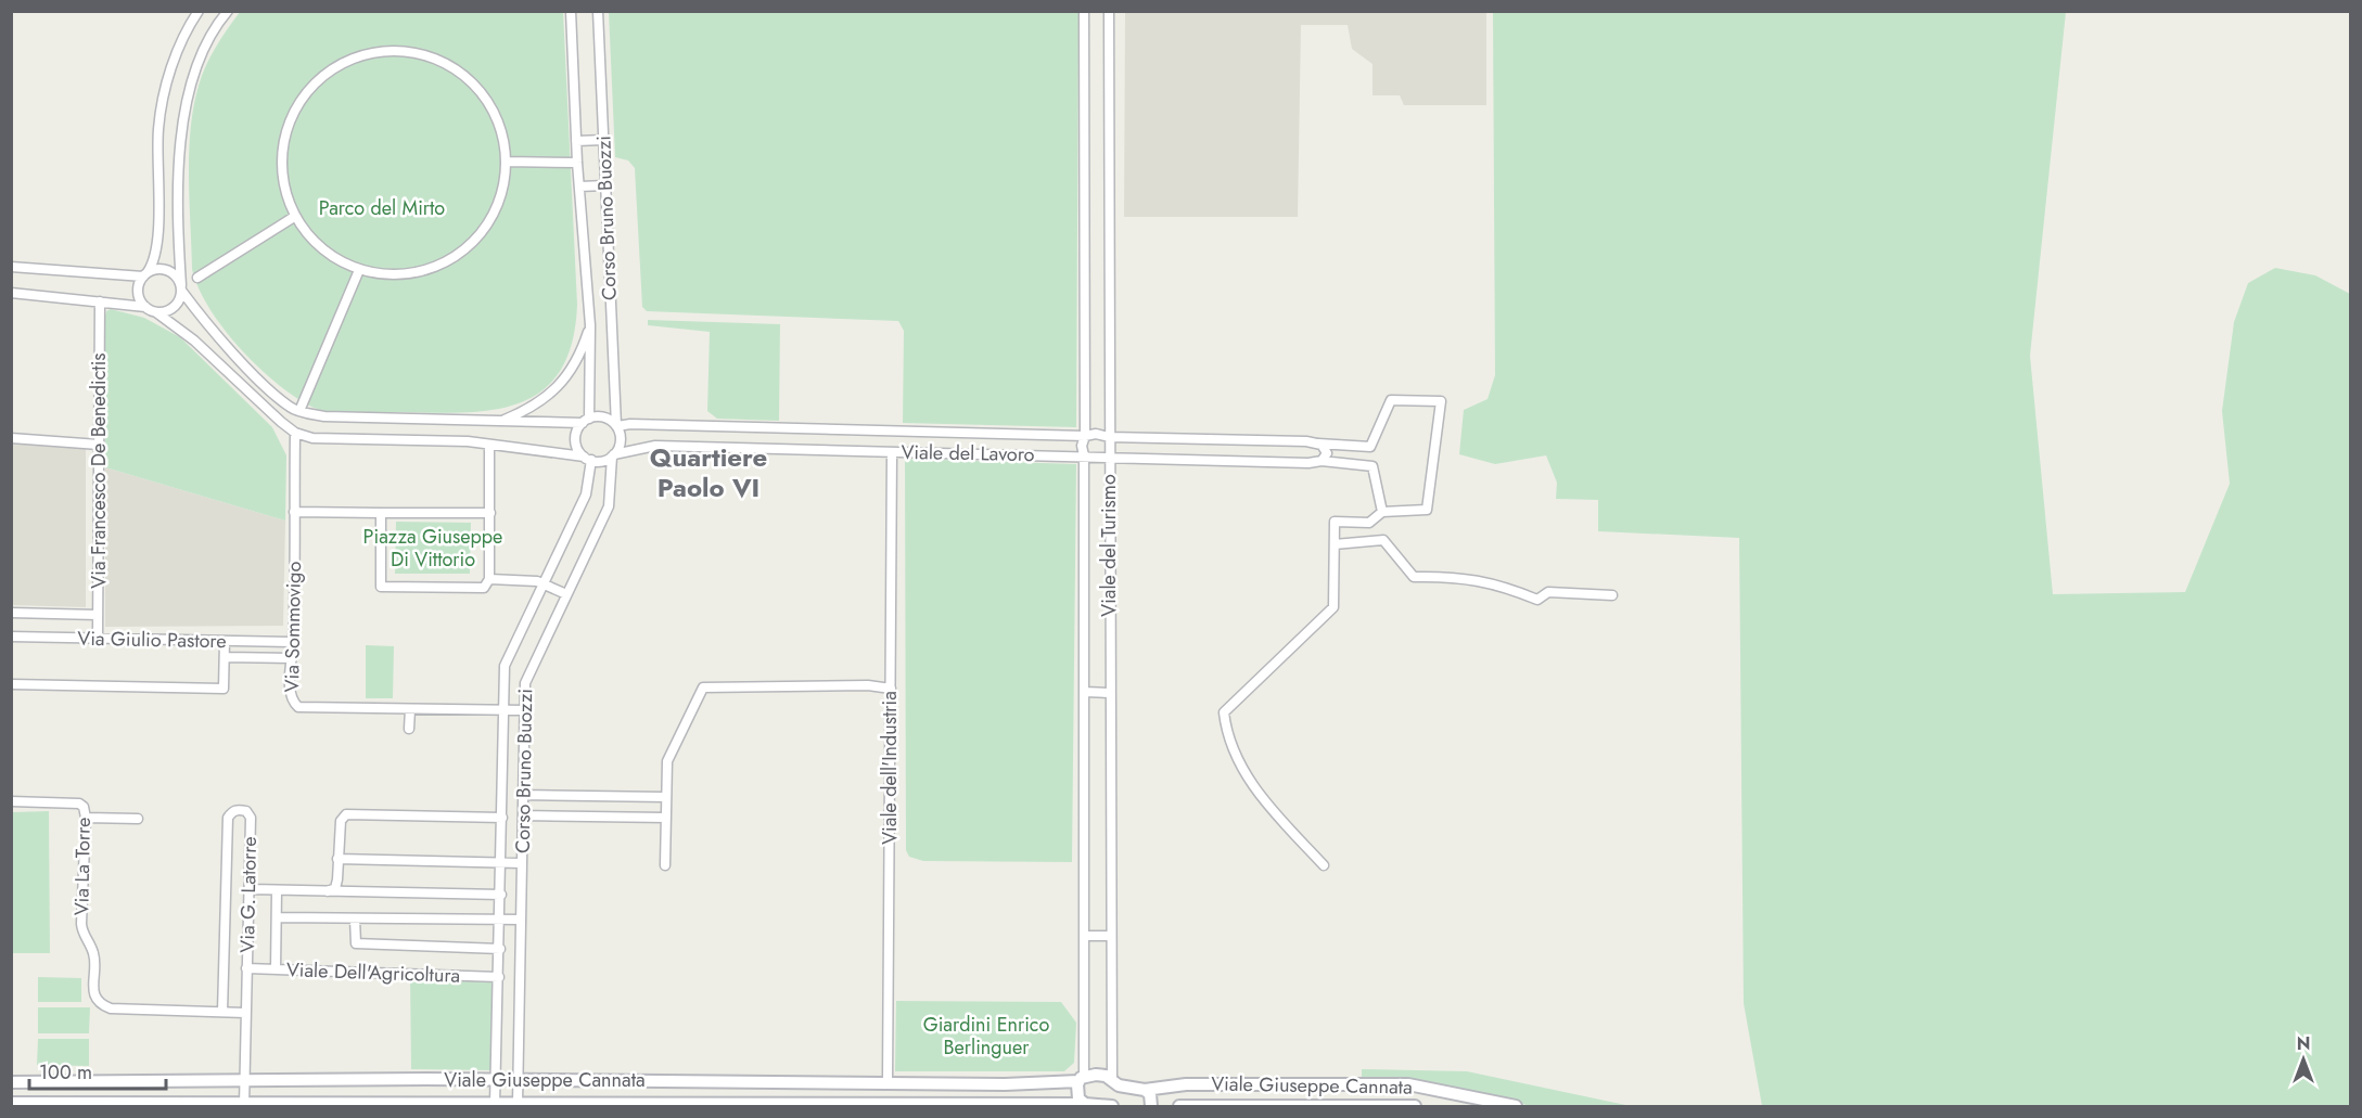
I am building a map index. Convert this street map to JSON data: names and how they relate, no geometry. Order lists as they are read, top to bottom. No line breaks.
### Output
{"streets":{"street":["Corso Bruno Buozzi","Viale del Lavoro","Via Francesco De Benedictis","Viale del Turismo","Via Sommovigo","Via Giulio Pastore","Viale dell'Industria","Via La Torre","Via G. Latorre","Viale Dell'Agricoltura","Viale Giuseppe Cannata"]},"crossings":[["Corso Bruno Buozzi","Viale del Lavoro"],["Corso Bruno Buozzi","Via Sommovigo"],["Corso Bruno Buozzi","Viale Dell'Agricoltura"],["Corso Bruno Buozzi","Viale Giuseppe Cannata"],["Viale del Lavoro","Viale del Turismo"],["Viale del Lavoro","Viale dell'Industria"],["Via Francesco De Benedictis","Via Giulio Pastore"],["Viale del Turismo","Viale Giuseppe Cannata"],["Via Sommovigo","Via Giulio Pastore"],["Viale dell'Industria","Viale Giuseppe Cannata"],["Via La Torre","Via G. Latorre"],["Via G. Latorre","Viale Dell'Agricoltura"],["Via G. Latorre","Viale Giuseppe Cannata"]],"districts":["Quartiere Paolo VI"],"parks":["Parco del Mirto","Piazza Giuseppe Di Vittorio","Giardini Enrico Berlinguer"],"scale_bar":"100 m","north":"top"}
